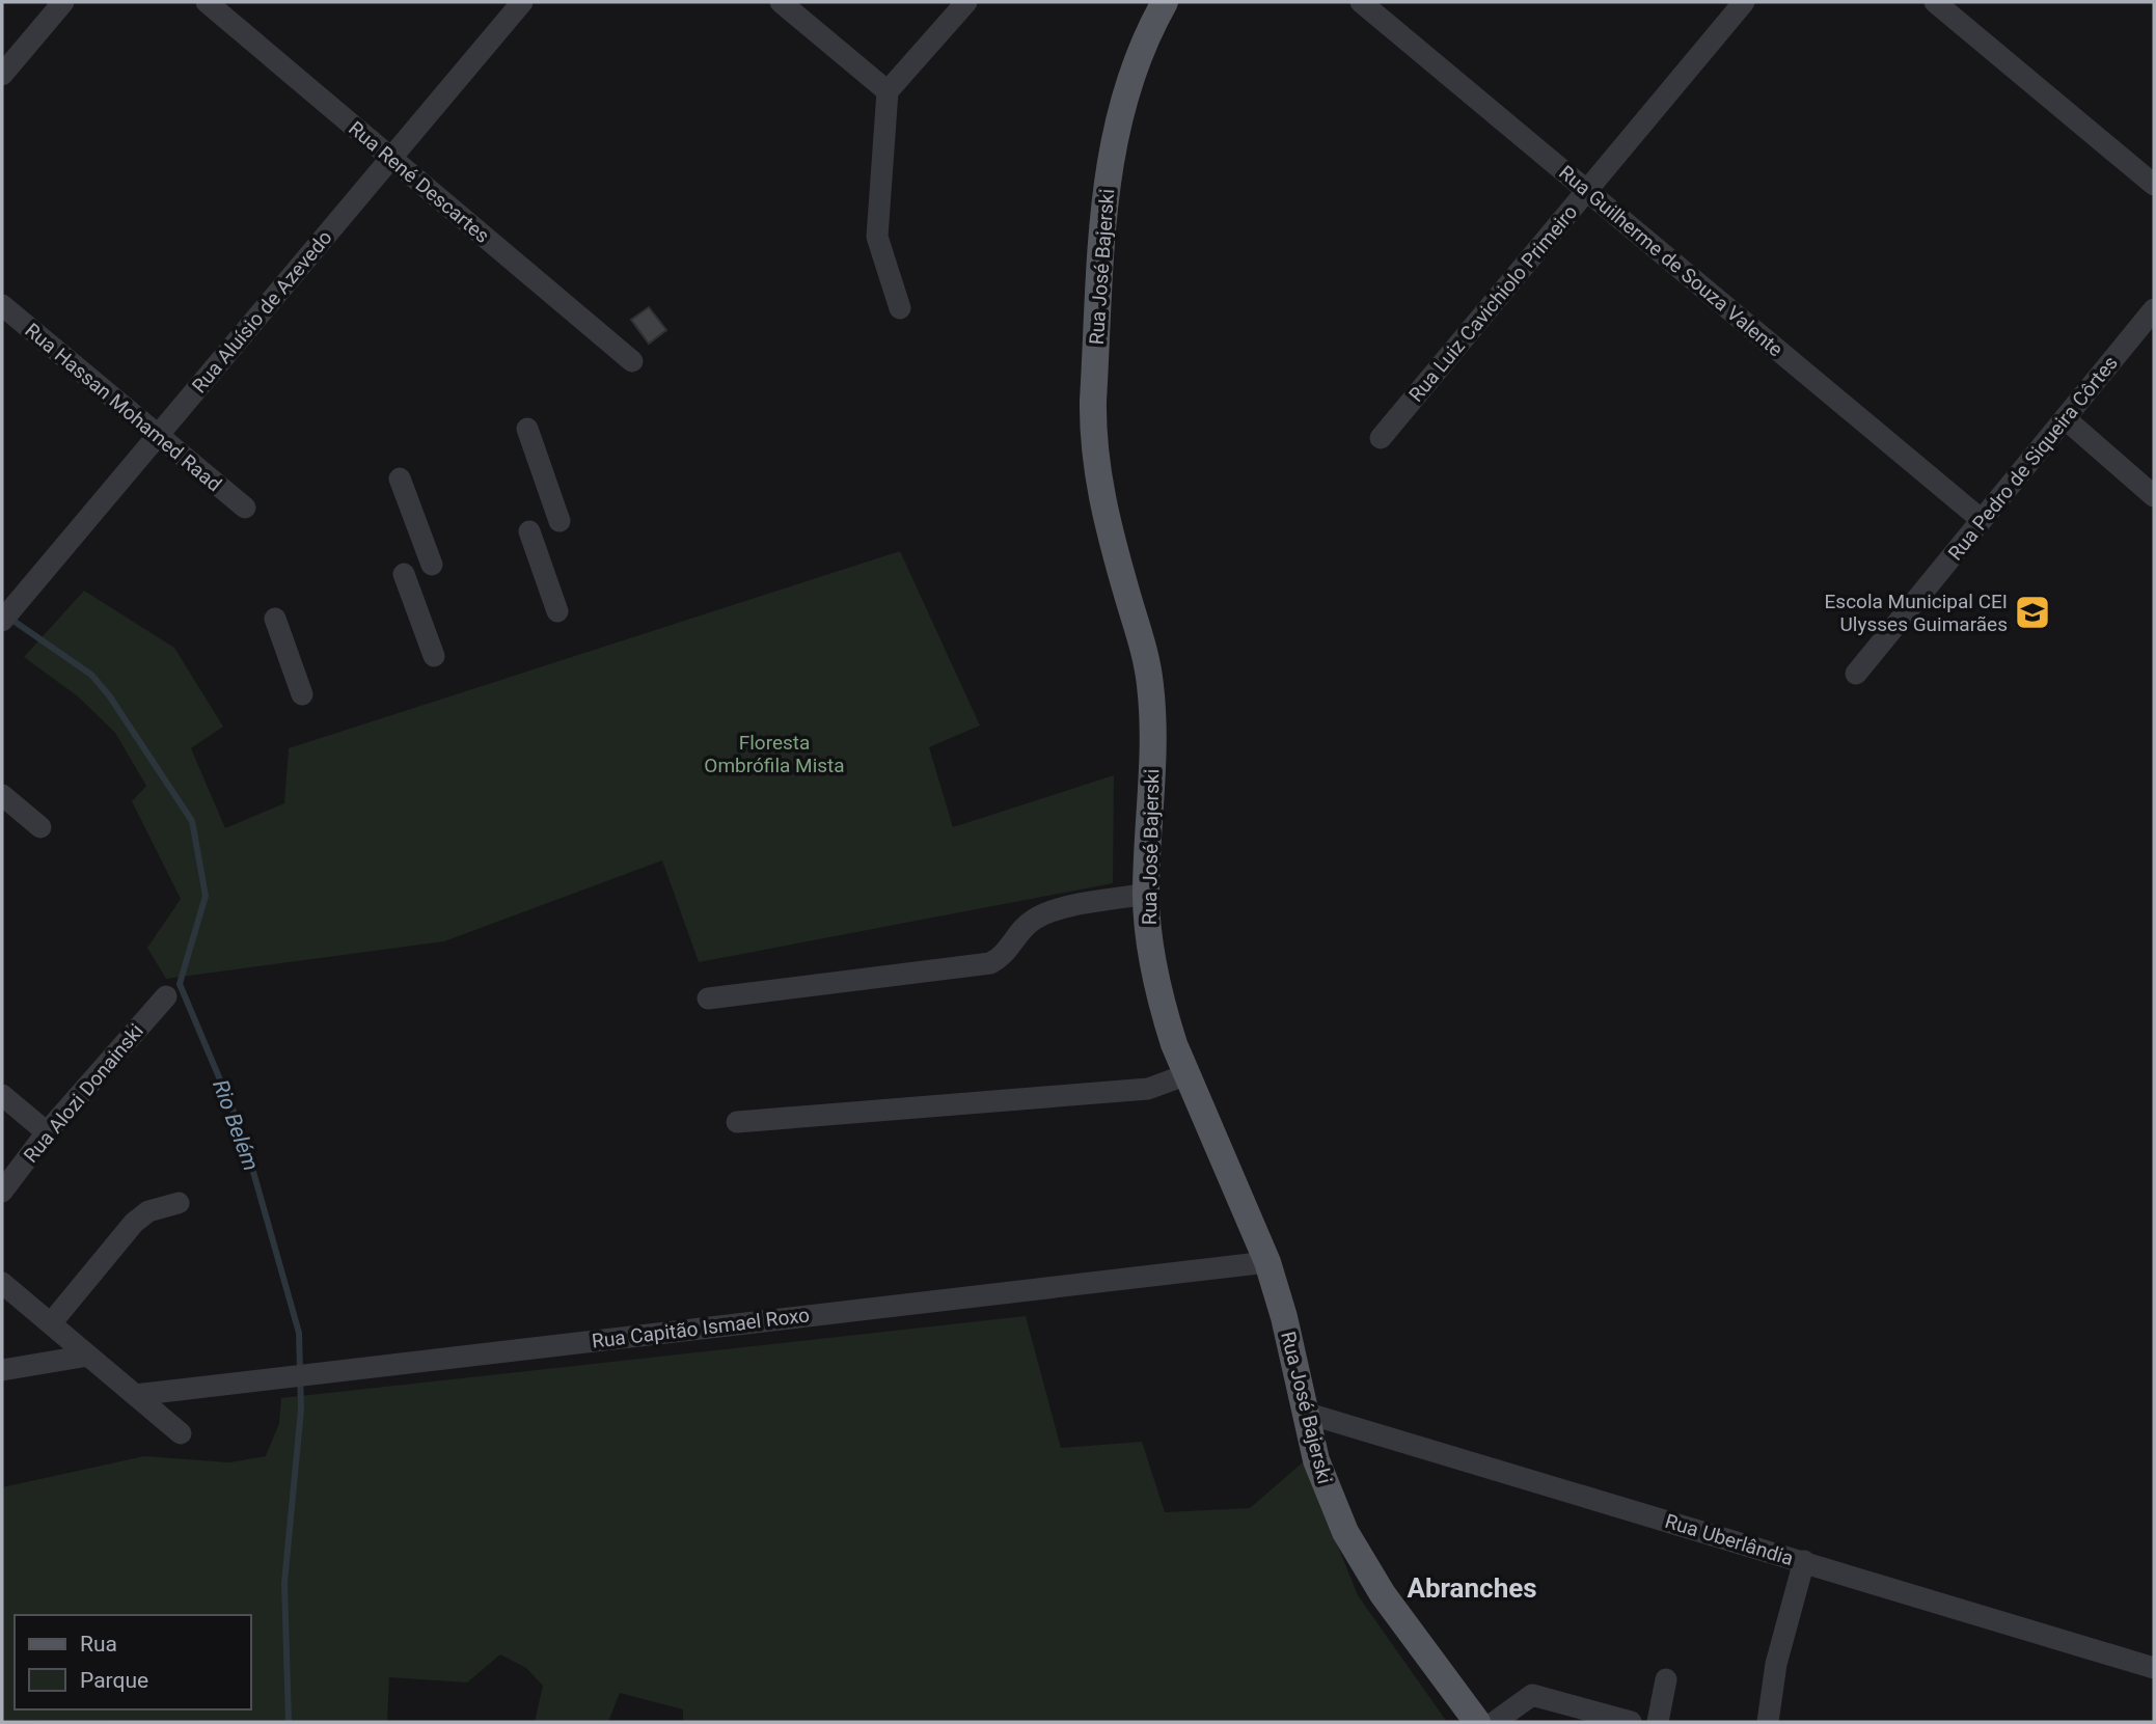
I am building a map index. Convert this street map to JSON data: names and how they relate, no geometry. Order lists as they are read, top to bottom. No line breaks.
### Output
{"streets":{"main road":["Rua José Bajerski"],"street":["Rua René Descartes","Rua Guilherme de Souza Valente","Rua Luiz Cavichiolo Primeiro","Rua Aluísio de Azevedo","Rua Hassan Mohamed Raad","Rua Pedro de Siqueira Côrtes","Rua Alozi Donainski","Rua Capitão Ismael Roxo","Rua Uberlândia"]},"crossings":[["Rua René Descartes","Rua Aluísio de Azevedo"],["Rua Guilherme de Souza Valente","Rua Luiz Cavichiolo Primeiro"],["Rua Guilherme de Souza Valente","Rua Pedro de Siqueira Côrtes"],["Rua José Bajerski","Rua Capitão Ismael Roxo"],["Rua José Bajerski","Rua Uberlândia"],["Rua Aluísio de Azevedo","Rua Hassan Mohamed Raad"]],"districts":["Abranches"],"water":["Rio Belém"],"parks":["Floresta Ombrófila Mista"],"places":{"school or university":["Escola Municipal CEI Ulysses Guimarães"]},"legend":["Rua","Parque"]}
